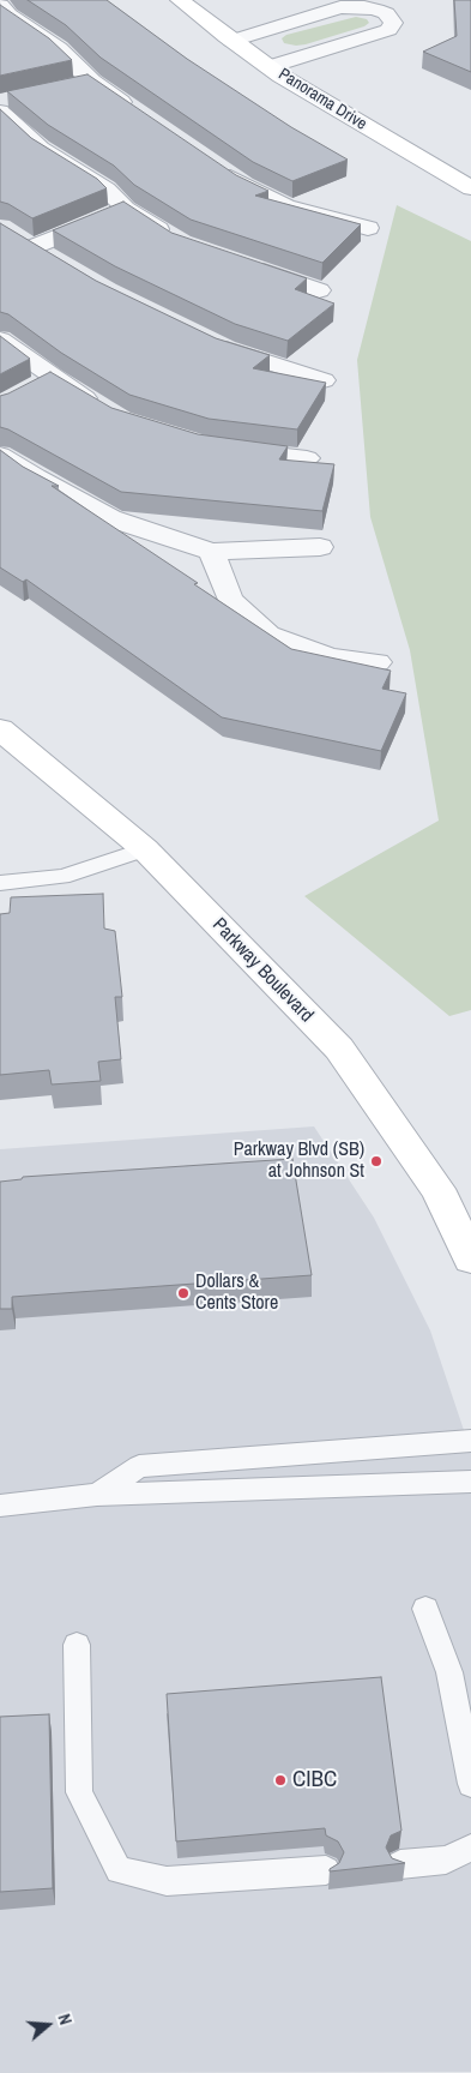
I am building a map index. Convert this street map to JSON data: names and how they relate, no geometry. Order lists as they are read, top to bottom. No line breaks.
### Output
{"streets":{"street":["Panorama Drive","Parkway Boulevard"]},"places":["Parkway Blvd (SB) at Johnson St","Dollars & Cents Store","CIBC"],"north":"right"}
